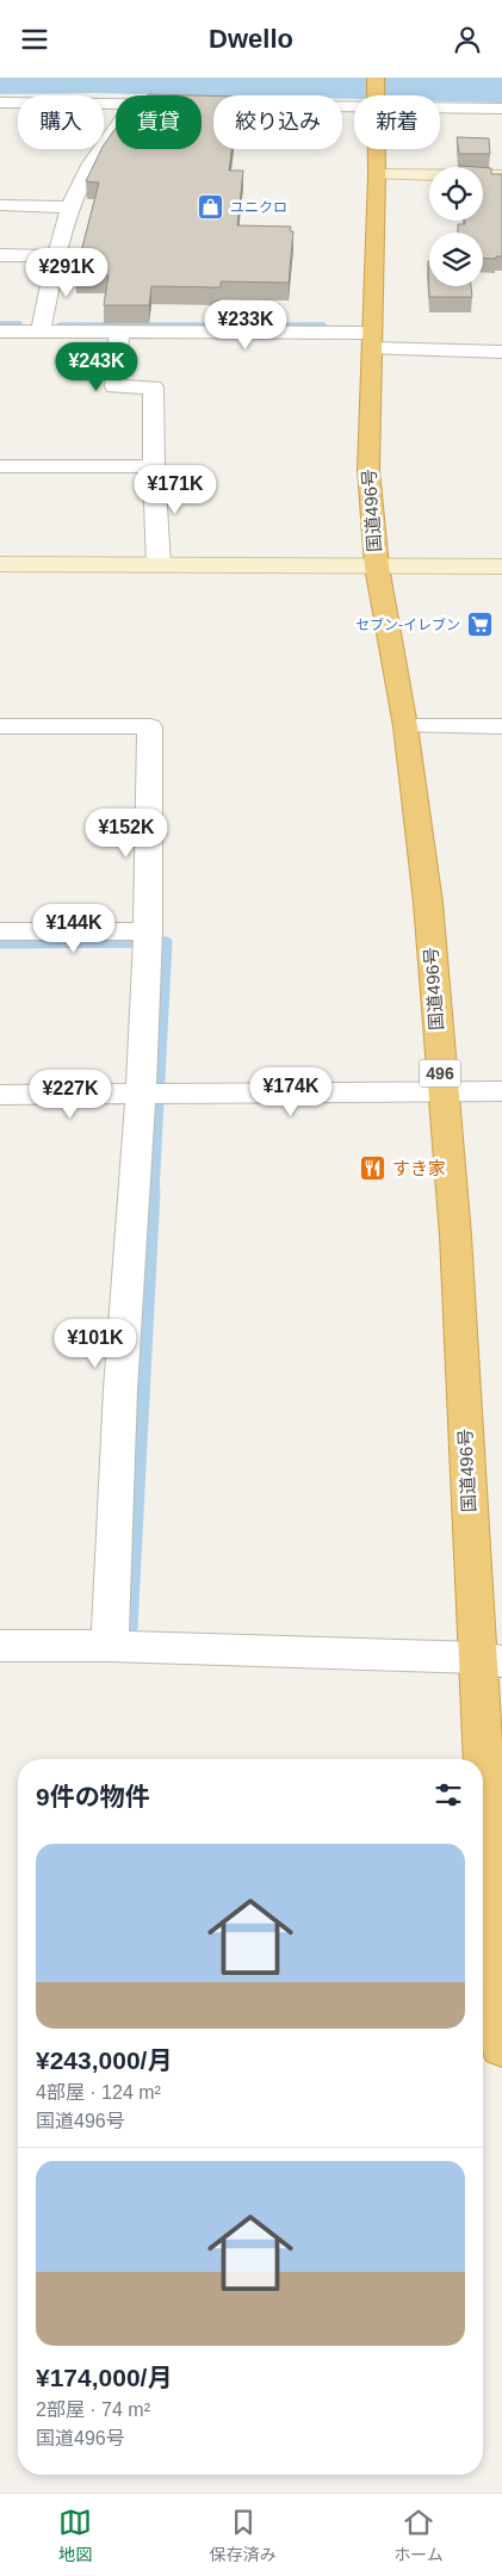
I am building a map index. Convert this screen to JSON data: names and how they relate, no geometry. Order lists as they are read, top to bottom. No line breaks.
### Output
{"streets":{"highway":["国道496号","496"]},"places":{"shop":["ユニクロ"],"supermarket":["セブン-イレブン"],"restaurant":["すき家"]},"page":{"header":"Dwello","chip":["購入","賃貸","絞り込み","新着"],"price":["¥291K","¥233K","¥243K","¥171K","¥152K","¥144K","¥174K","¥227K","¥101K"],"heading":"9件の物件","list":[{"name":"¥243,000/月","note":"4部屋 · 124 m² · 国道496号"},{"name":"¥174,000/月","note":"2部屋 · 74 m² · 国道496号"}],"tabs":["地図","保存済み","ホーム"]}}
